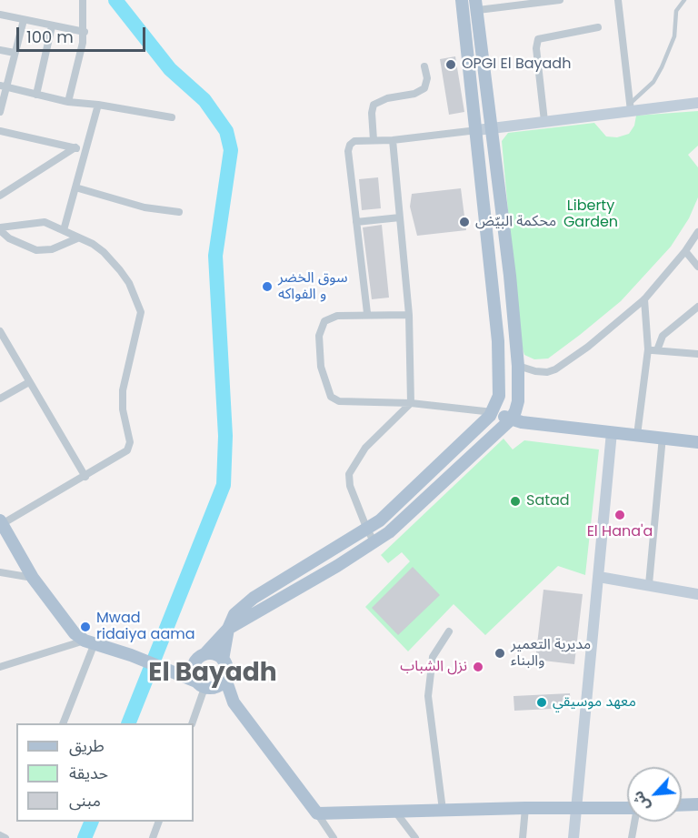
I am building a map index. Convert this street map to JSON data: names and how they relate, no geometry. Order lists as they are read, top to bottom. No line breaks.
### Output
{"districts":["El Bayadh"],"parks":["Liberty Garden"],"places":["OPGI El Bayadh","محكمة البيّض","سوق الخضر و الفواكه","Satad","El Hana'a","Mwad ridaiya aama","مديرية التعمير والبناء","نزل الشباب","معهد موسيقي"],"legend":["طريق","حديقة","مبنى"],"scale_bar":"100 m","north":"bottom left"}
